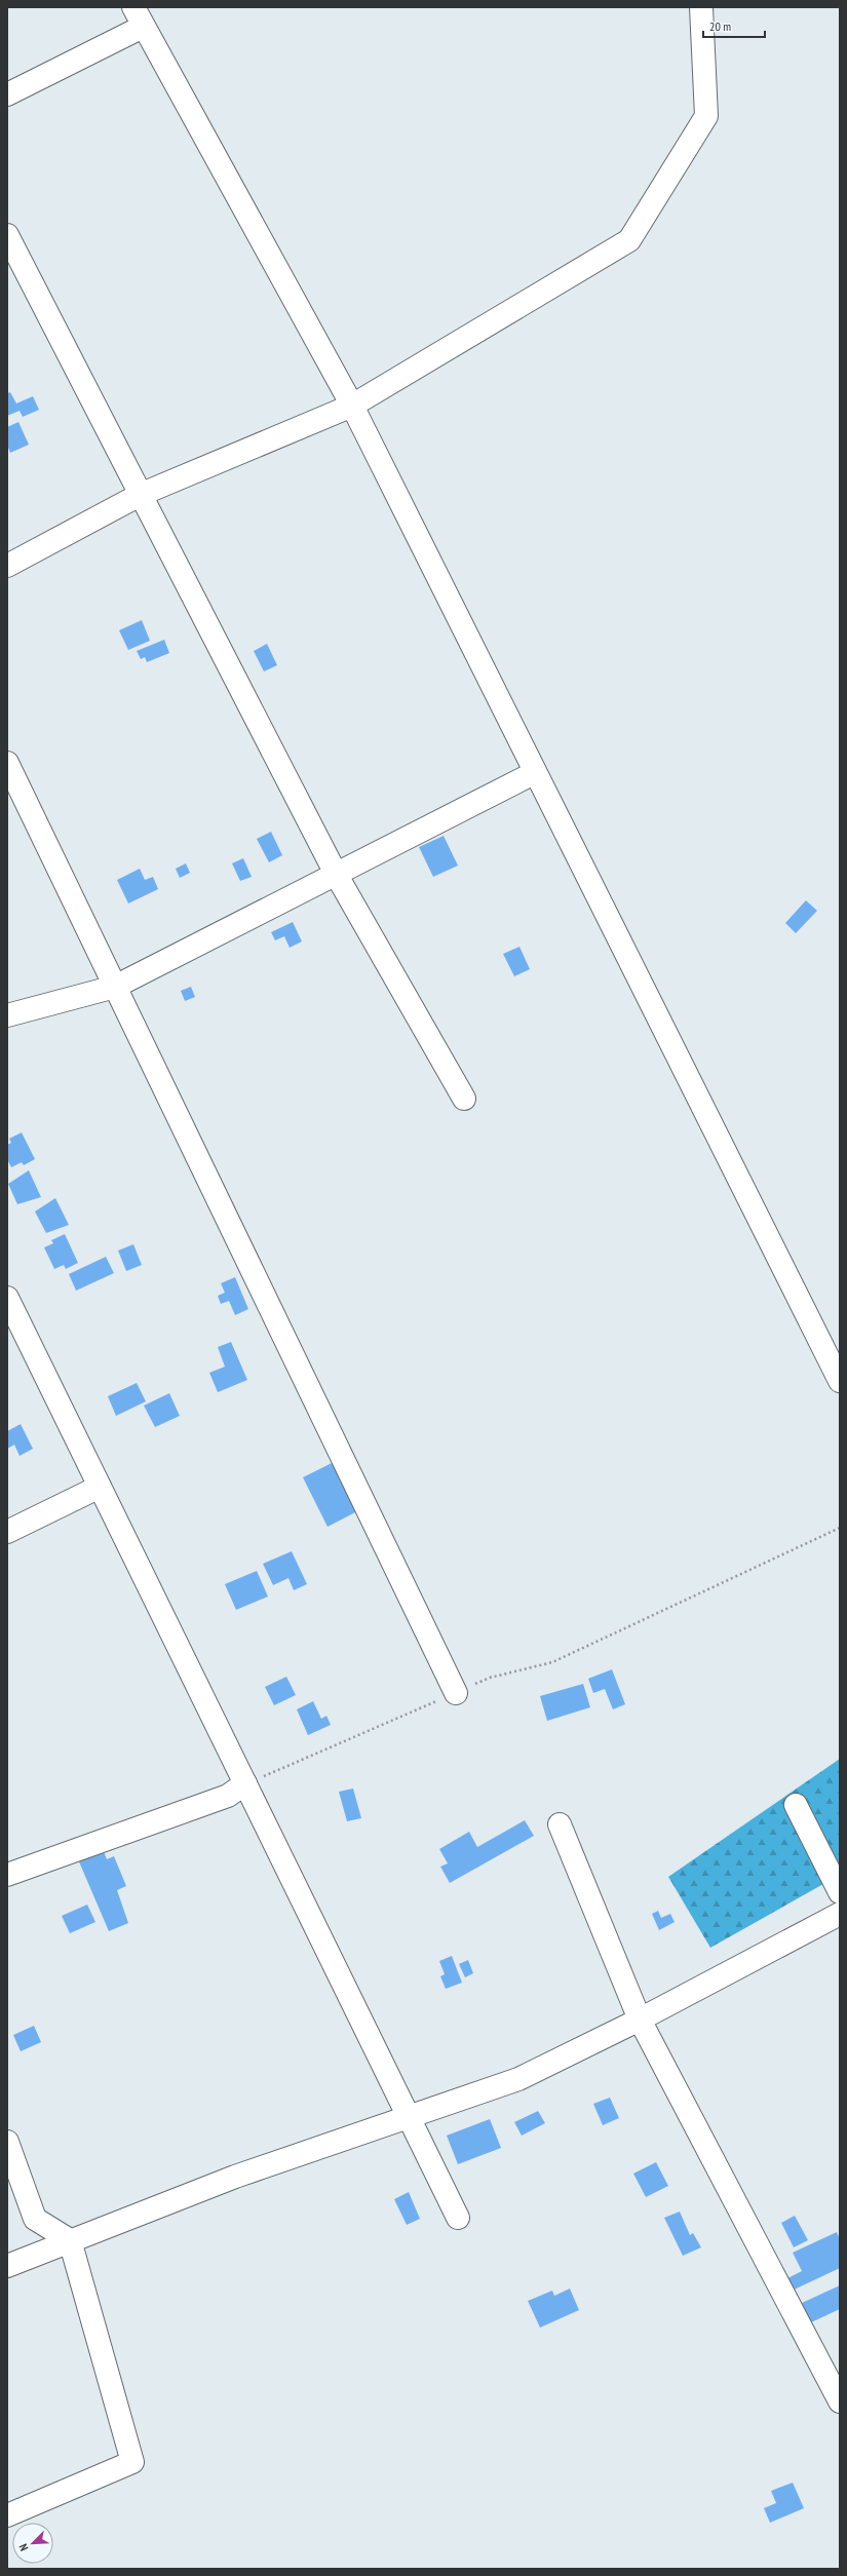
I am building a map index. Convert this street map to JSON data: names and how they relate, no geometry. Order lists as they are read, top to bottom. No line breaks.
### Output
{"scale_bar":"20 m","north":"bottom left"}
